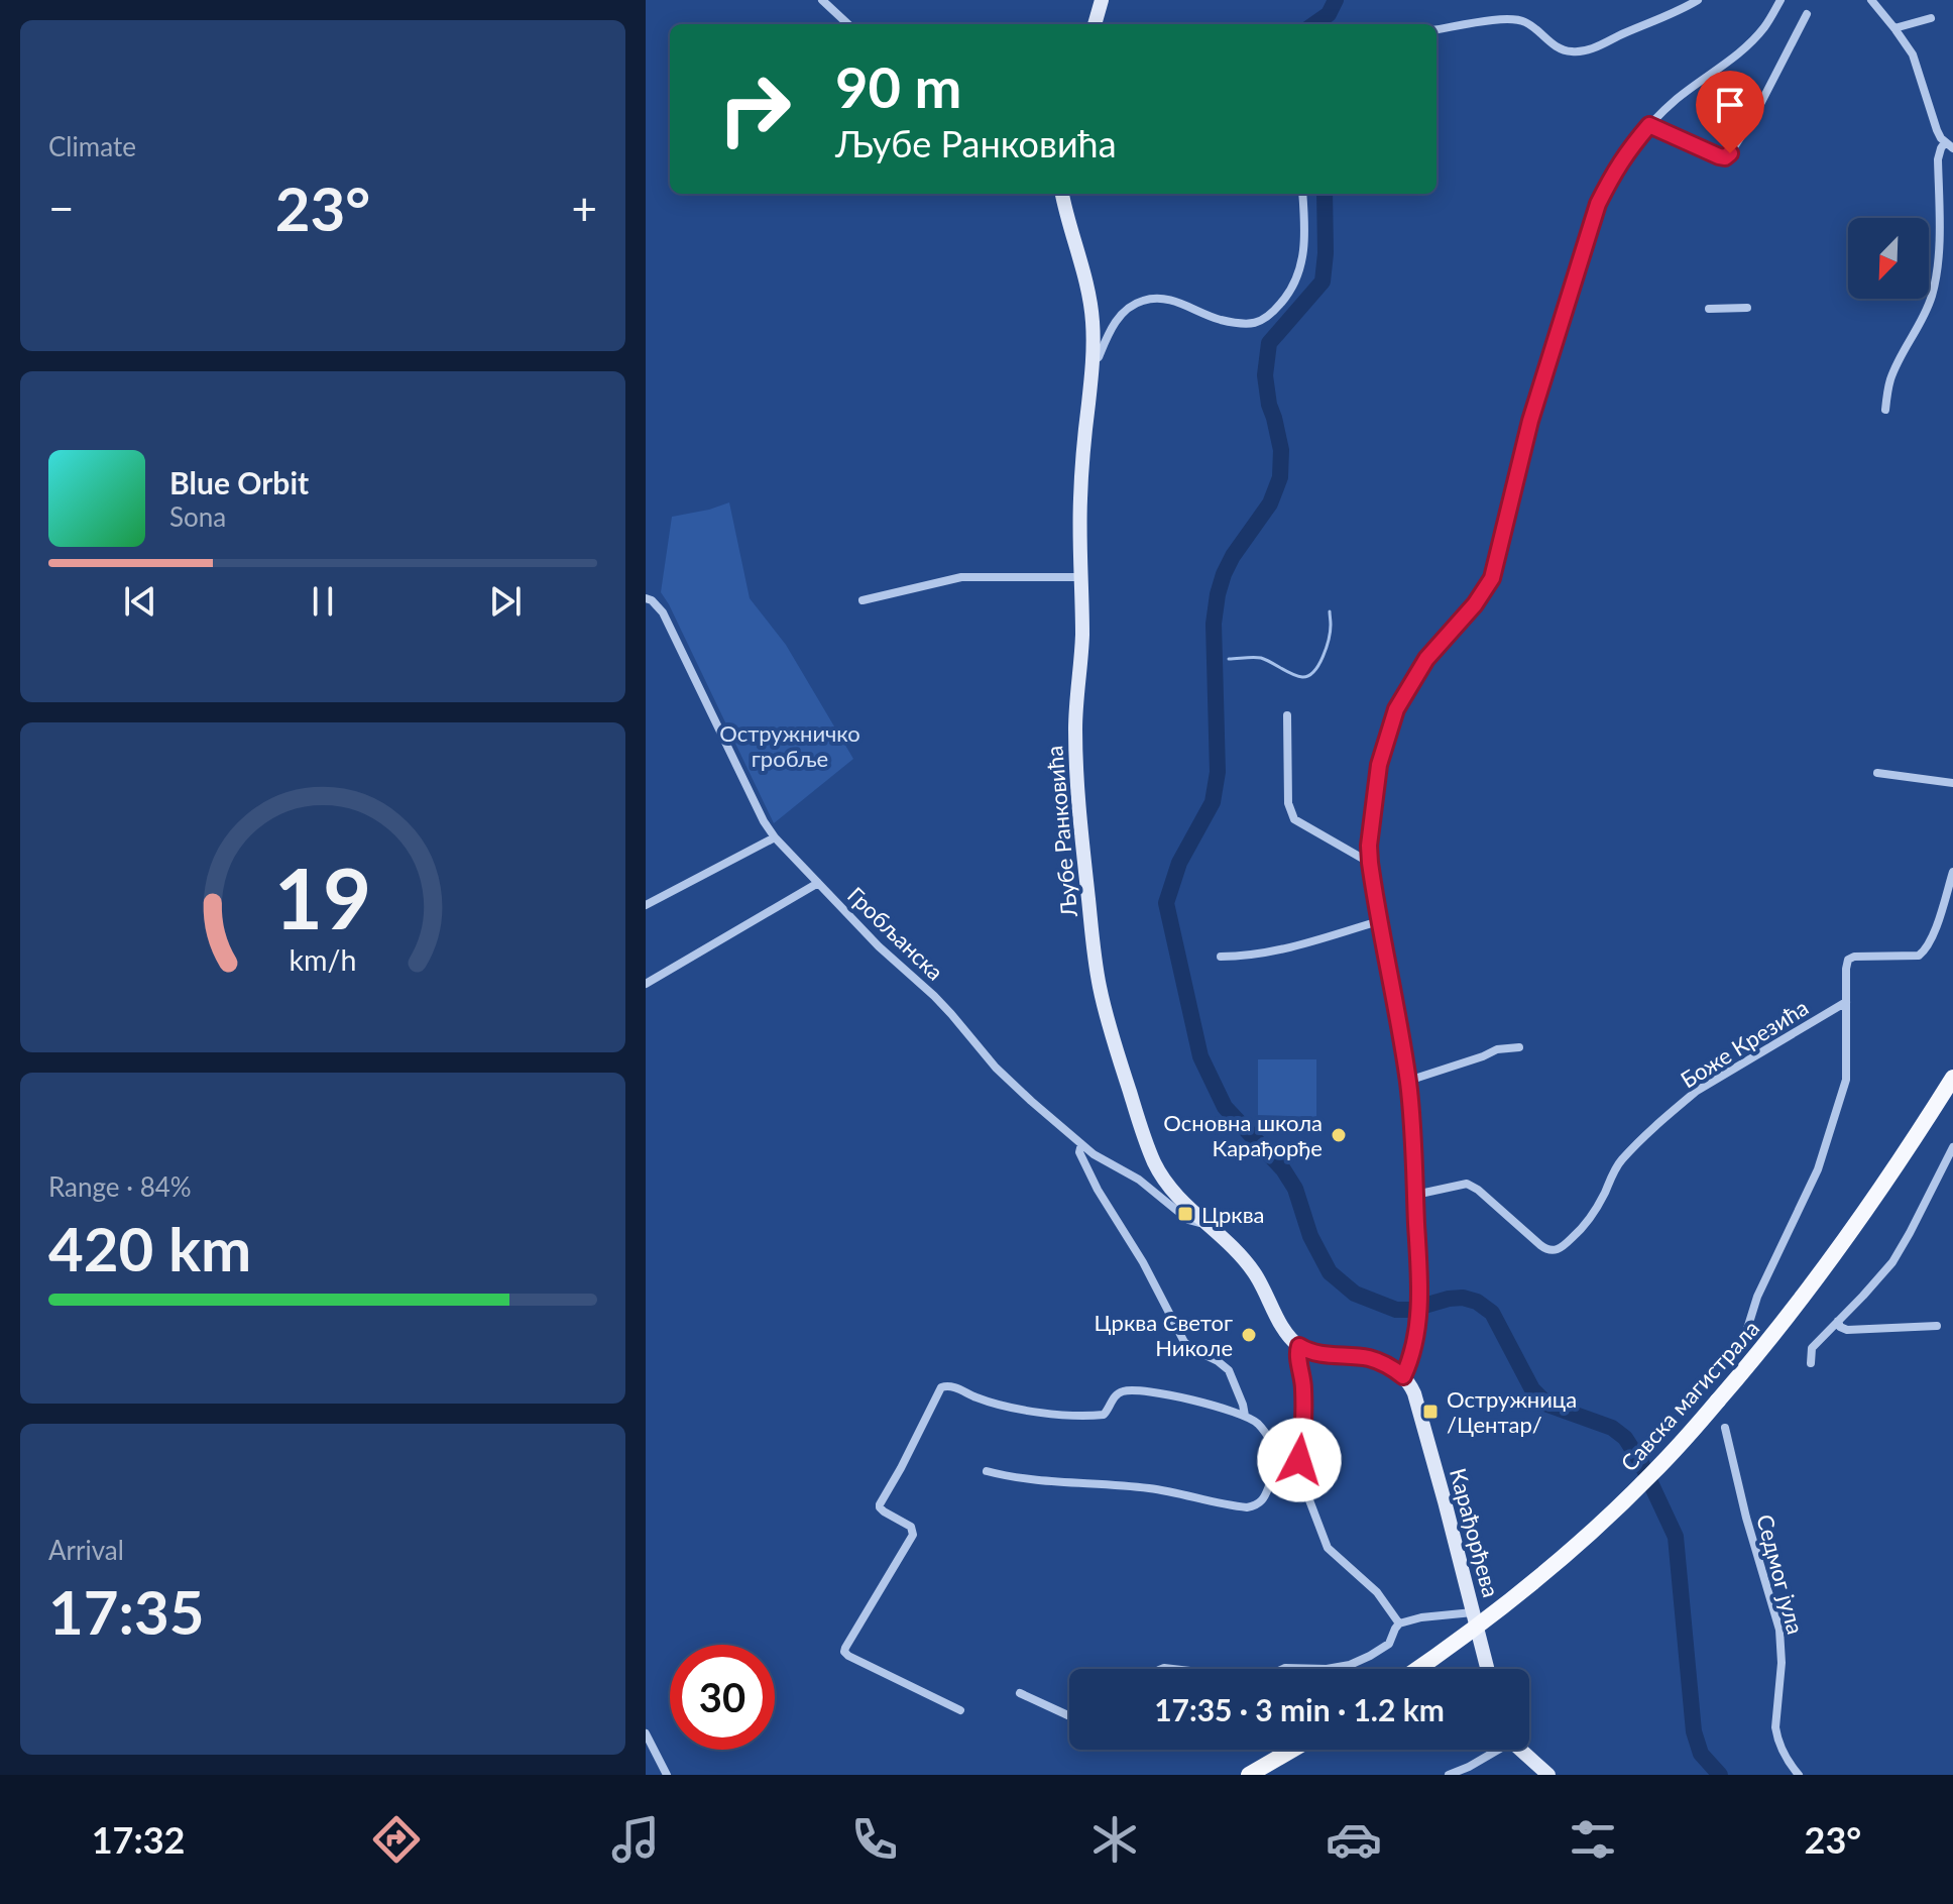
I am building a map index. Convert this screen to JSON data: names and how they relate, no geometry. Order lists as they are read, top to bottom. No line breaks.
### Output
{"streets":{"main road":["Савска магистрала"],"street":["Љубе Ранковића","Гробљанска","Боже Крезића","Карађорђева","Седмог јула"]},"crossings":[["Љубе Ранковића","Гробљанска"]],"parks":["Остружничко гробље"],"places":{"other":["Основна школа Карађорђе","Црква Светог Николе"],"transit":["Црква","Остружница /Центар/"]},"north":"bottom left","page":{"tile":["Climate",["Range · 84%","420 km"],["Arrival","17:35"]],"turn":["90 m","Љубе Ранковића"],"heat":["−","23°","+"],"song":["Blue Orbit","Sona"],"limit":"30","trip":"17:35 · 3 min · 1.2 km","tabs":["17:32","23°"],"gauge":["19","km/h"]}}
